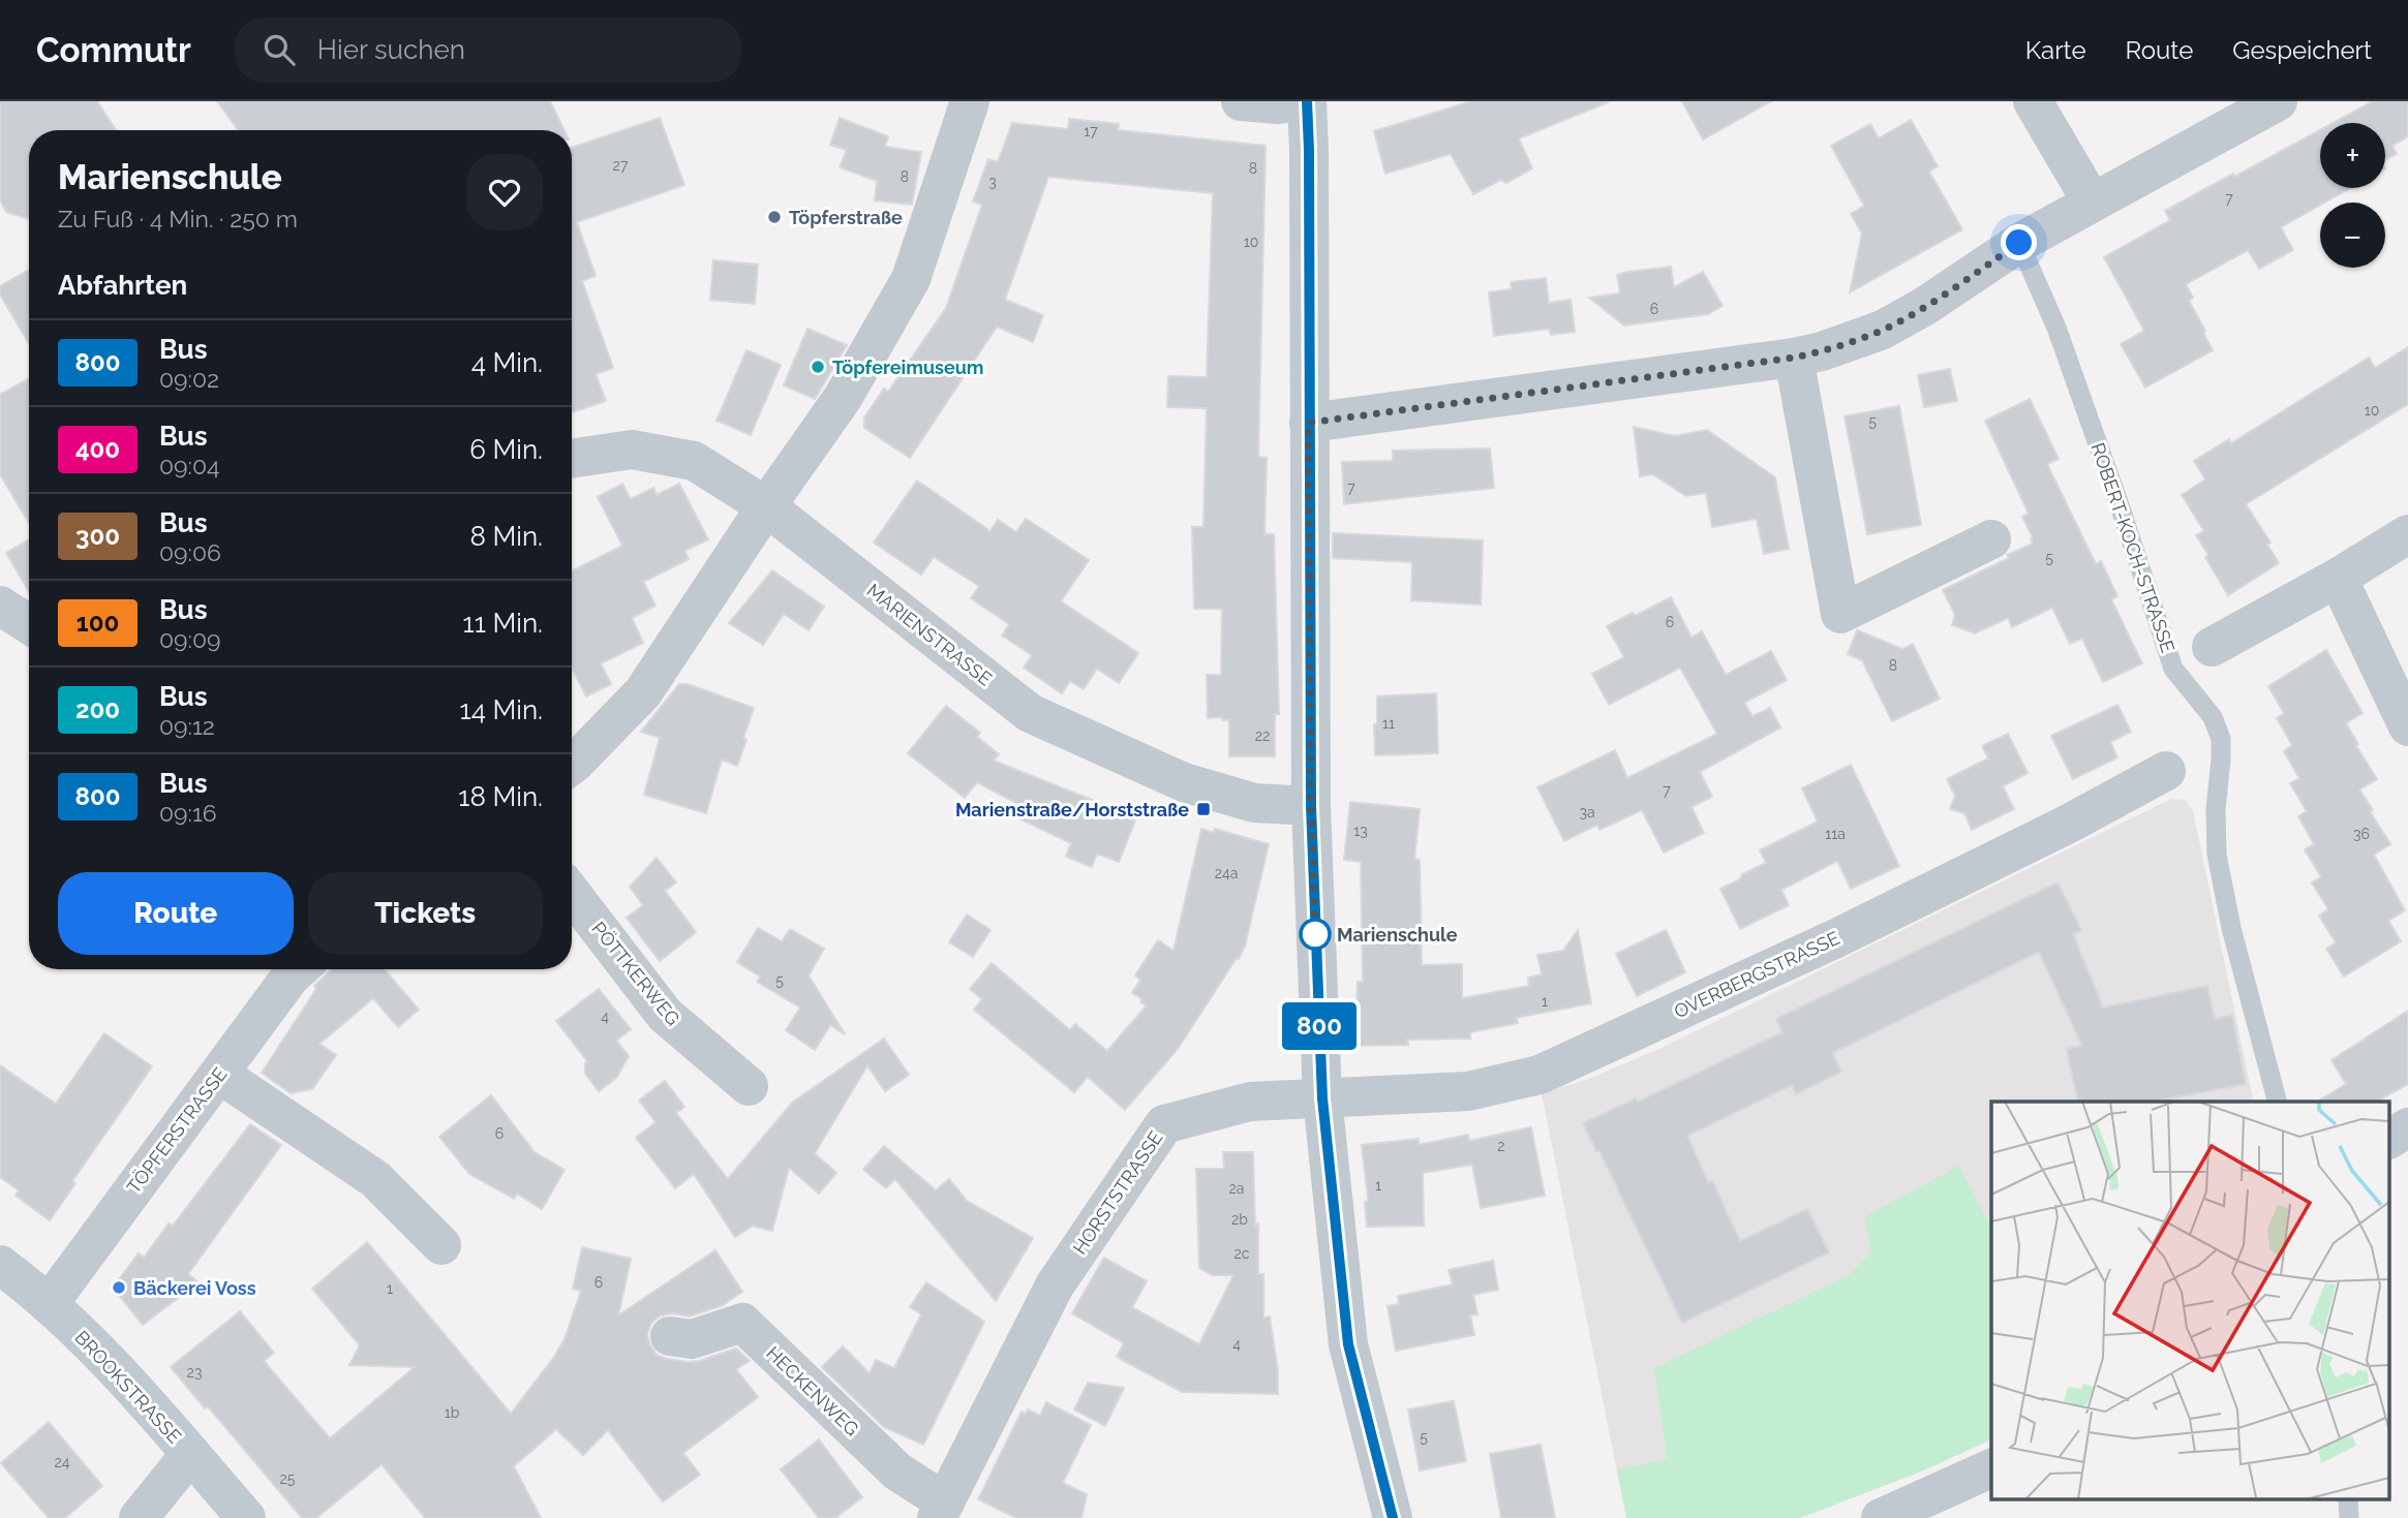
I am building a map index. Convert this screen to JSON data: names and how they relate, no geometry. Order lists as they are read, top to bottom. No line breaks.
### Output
{"streets":{"main road":["BROOKSTRASSE"],"street":["MARIENSTRASSE","PÖTTKERWEG","OVERBERGSTRASSE","TÖPFERSTRASSE","HORSTSTRASSE","HECKENWEG"],"lane":["ROBERT-KOCH-STRASSE"]},"crossings":[["OVERBERGSTRASSE","HORSTSTRASSE"],["TÖPFERSTRASSE","BROOKSTRASSE"],["HORSTSTRASSE","HECKENWEG"]],"places":{"other":["Töpferstraße","Töpfereimuseum","Marienschule","Bäckerei Voss"],"transit":["Marienstraße/Horststraße"]},"lines":["bus line 800"],"house_numbers":["17","27","8","8","3","7","10","6","10","5","7","5","6","8","11","22","7","3a","13","11a","36","24a","5","1","4","6","2","1","2a","2b","2c","6","1","4","23","1b","5","24","25"],"page":{"header":"Commutr","search":"Hier suchen","nav":["Karte","Route","Gespeichert"],"on_map":"800","map_buttons":["+","−"],"heading":[["Marienschule","Zu Fuß · 4 Min. · 250 m"],"Abfahrten"],"list":[{"mark":"800","name":"Bus","note":"09:02","value":"4 Min."},{"mark":"400","name":"Bus","note":"09:04","value":"6 Min."},{"mark":"300","name":"Bus","note":"09:06","value":"8 Min."},{"mark":"100","name":"Bus","note":"09:09","value":"11 Min."},{"mark":"200","name":"Bus","note":"09:12","value":"14 Min."},{"mark":"800","name":"Bus","note":"09:16","value":"18 Min."}],"buttons":["Route","Tickets"]}}
